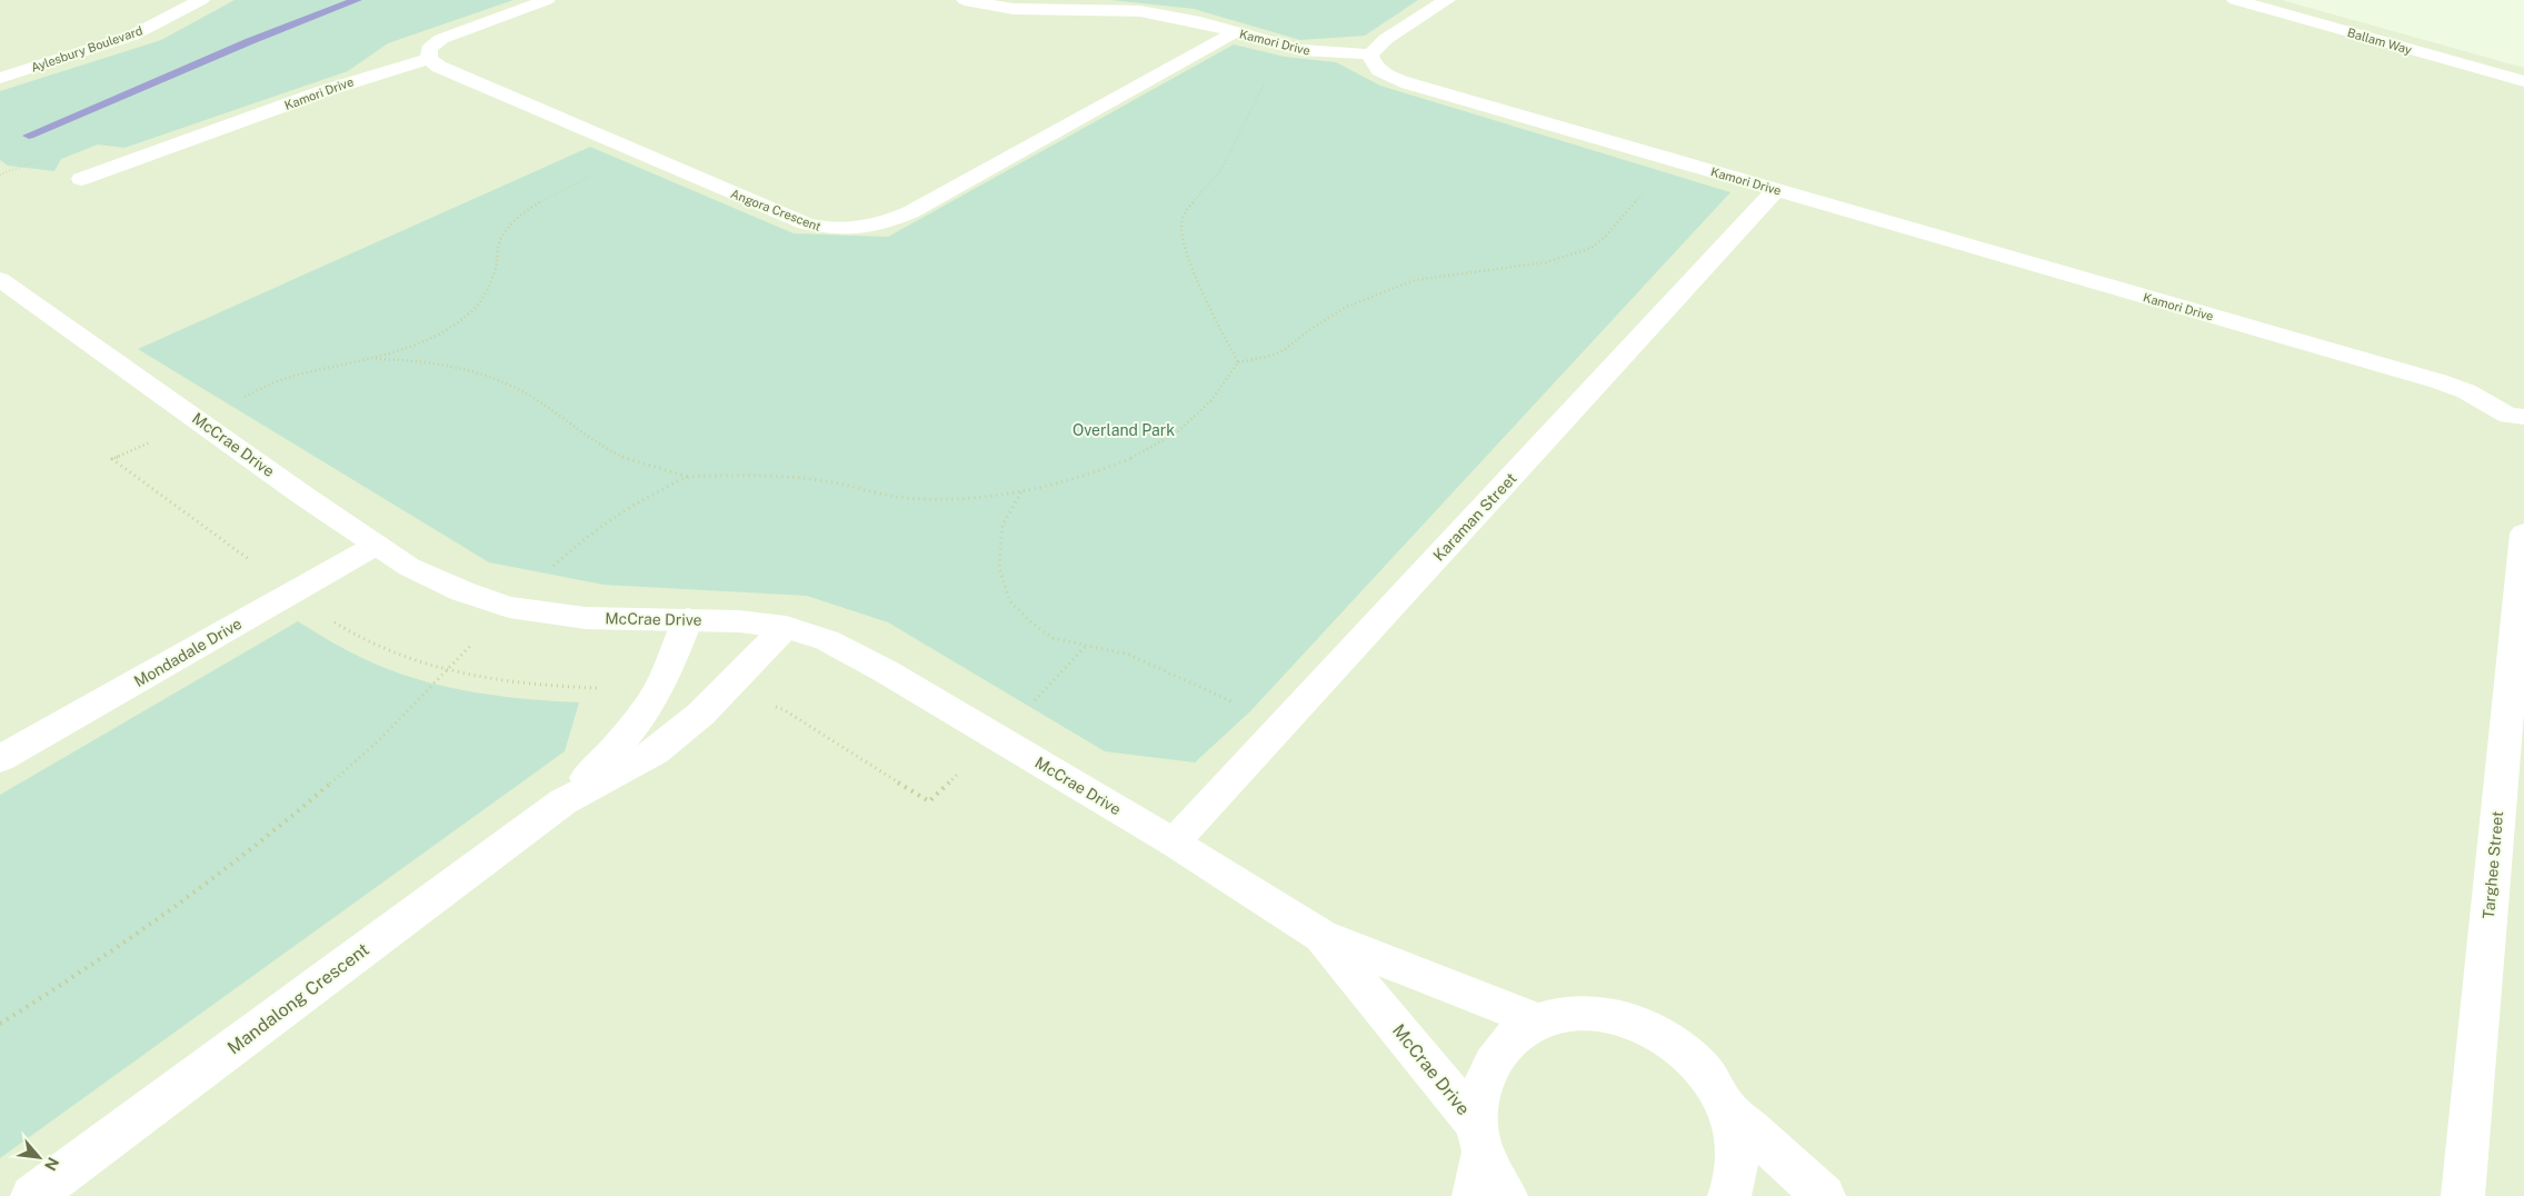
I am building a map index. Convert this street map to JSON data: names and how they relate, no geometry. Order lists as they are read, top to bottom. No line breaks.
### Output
{"streets":{"street":["Ballam Way","Kamori Drive","Aylesbury Boulevard","Angora Crescent","McCrae Drive","Karaman Street","Mondadale Drive","Targhee Street","Mandalong Crescent"]},"crossings":[["Kamori Drive","Angora Crescent"],["Kamori Drive","Karaman Street"],["McCrae Drive","Karaman Street"],["McCrae Drive","Mondadale Drive"],["McCrae Drive","Mandalong Crescent"]],"parks":["Overland Park"],"north":"bottom right"}
